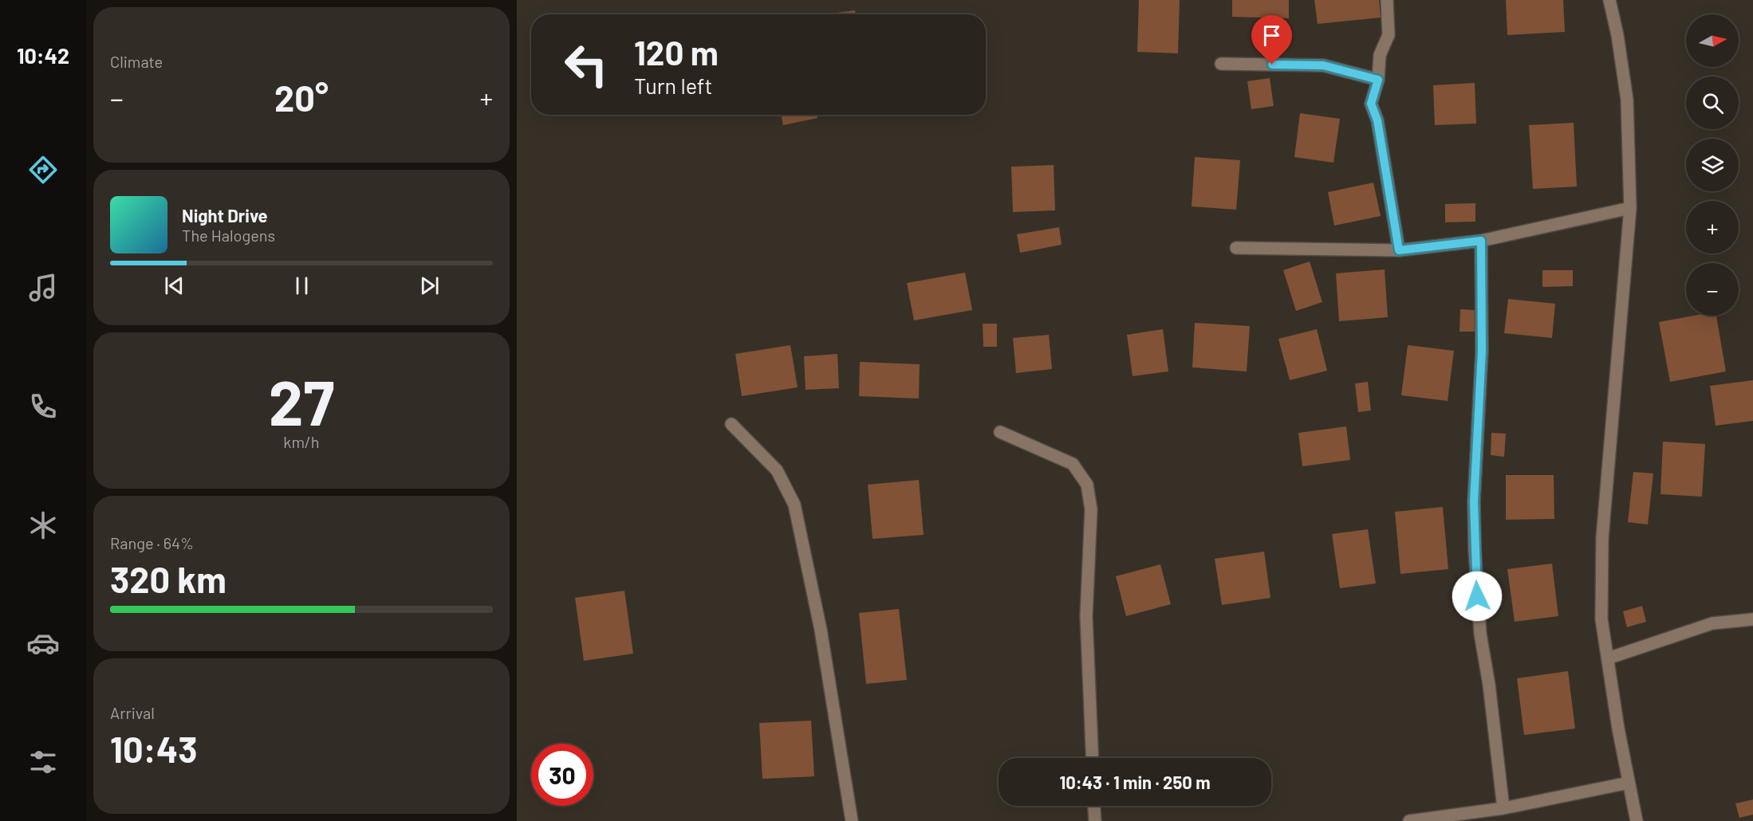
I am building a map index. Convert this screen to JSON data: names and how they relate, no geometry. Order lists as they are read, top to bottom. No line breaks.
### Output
{"north":"right","page":{"tabs":"10:42","tile":["Climate",["27","km/h"],["Range · 64%","320 km"],["Arrival","10:43"]],"map_buttons":["+","−"],"turn":["120 m","Turn left"],"heat":["−","20°","+"],"song":["Night Drive","The Halogens"],"limit":"30","trip":"10:43 · 1 min · 250 m"}}
